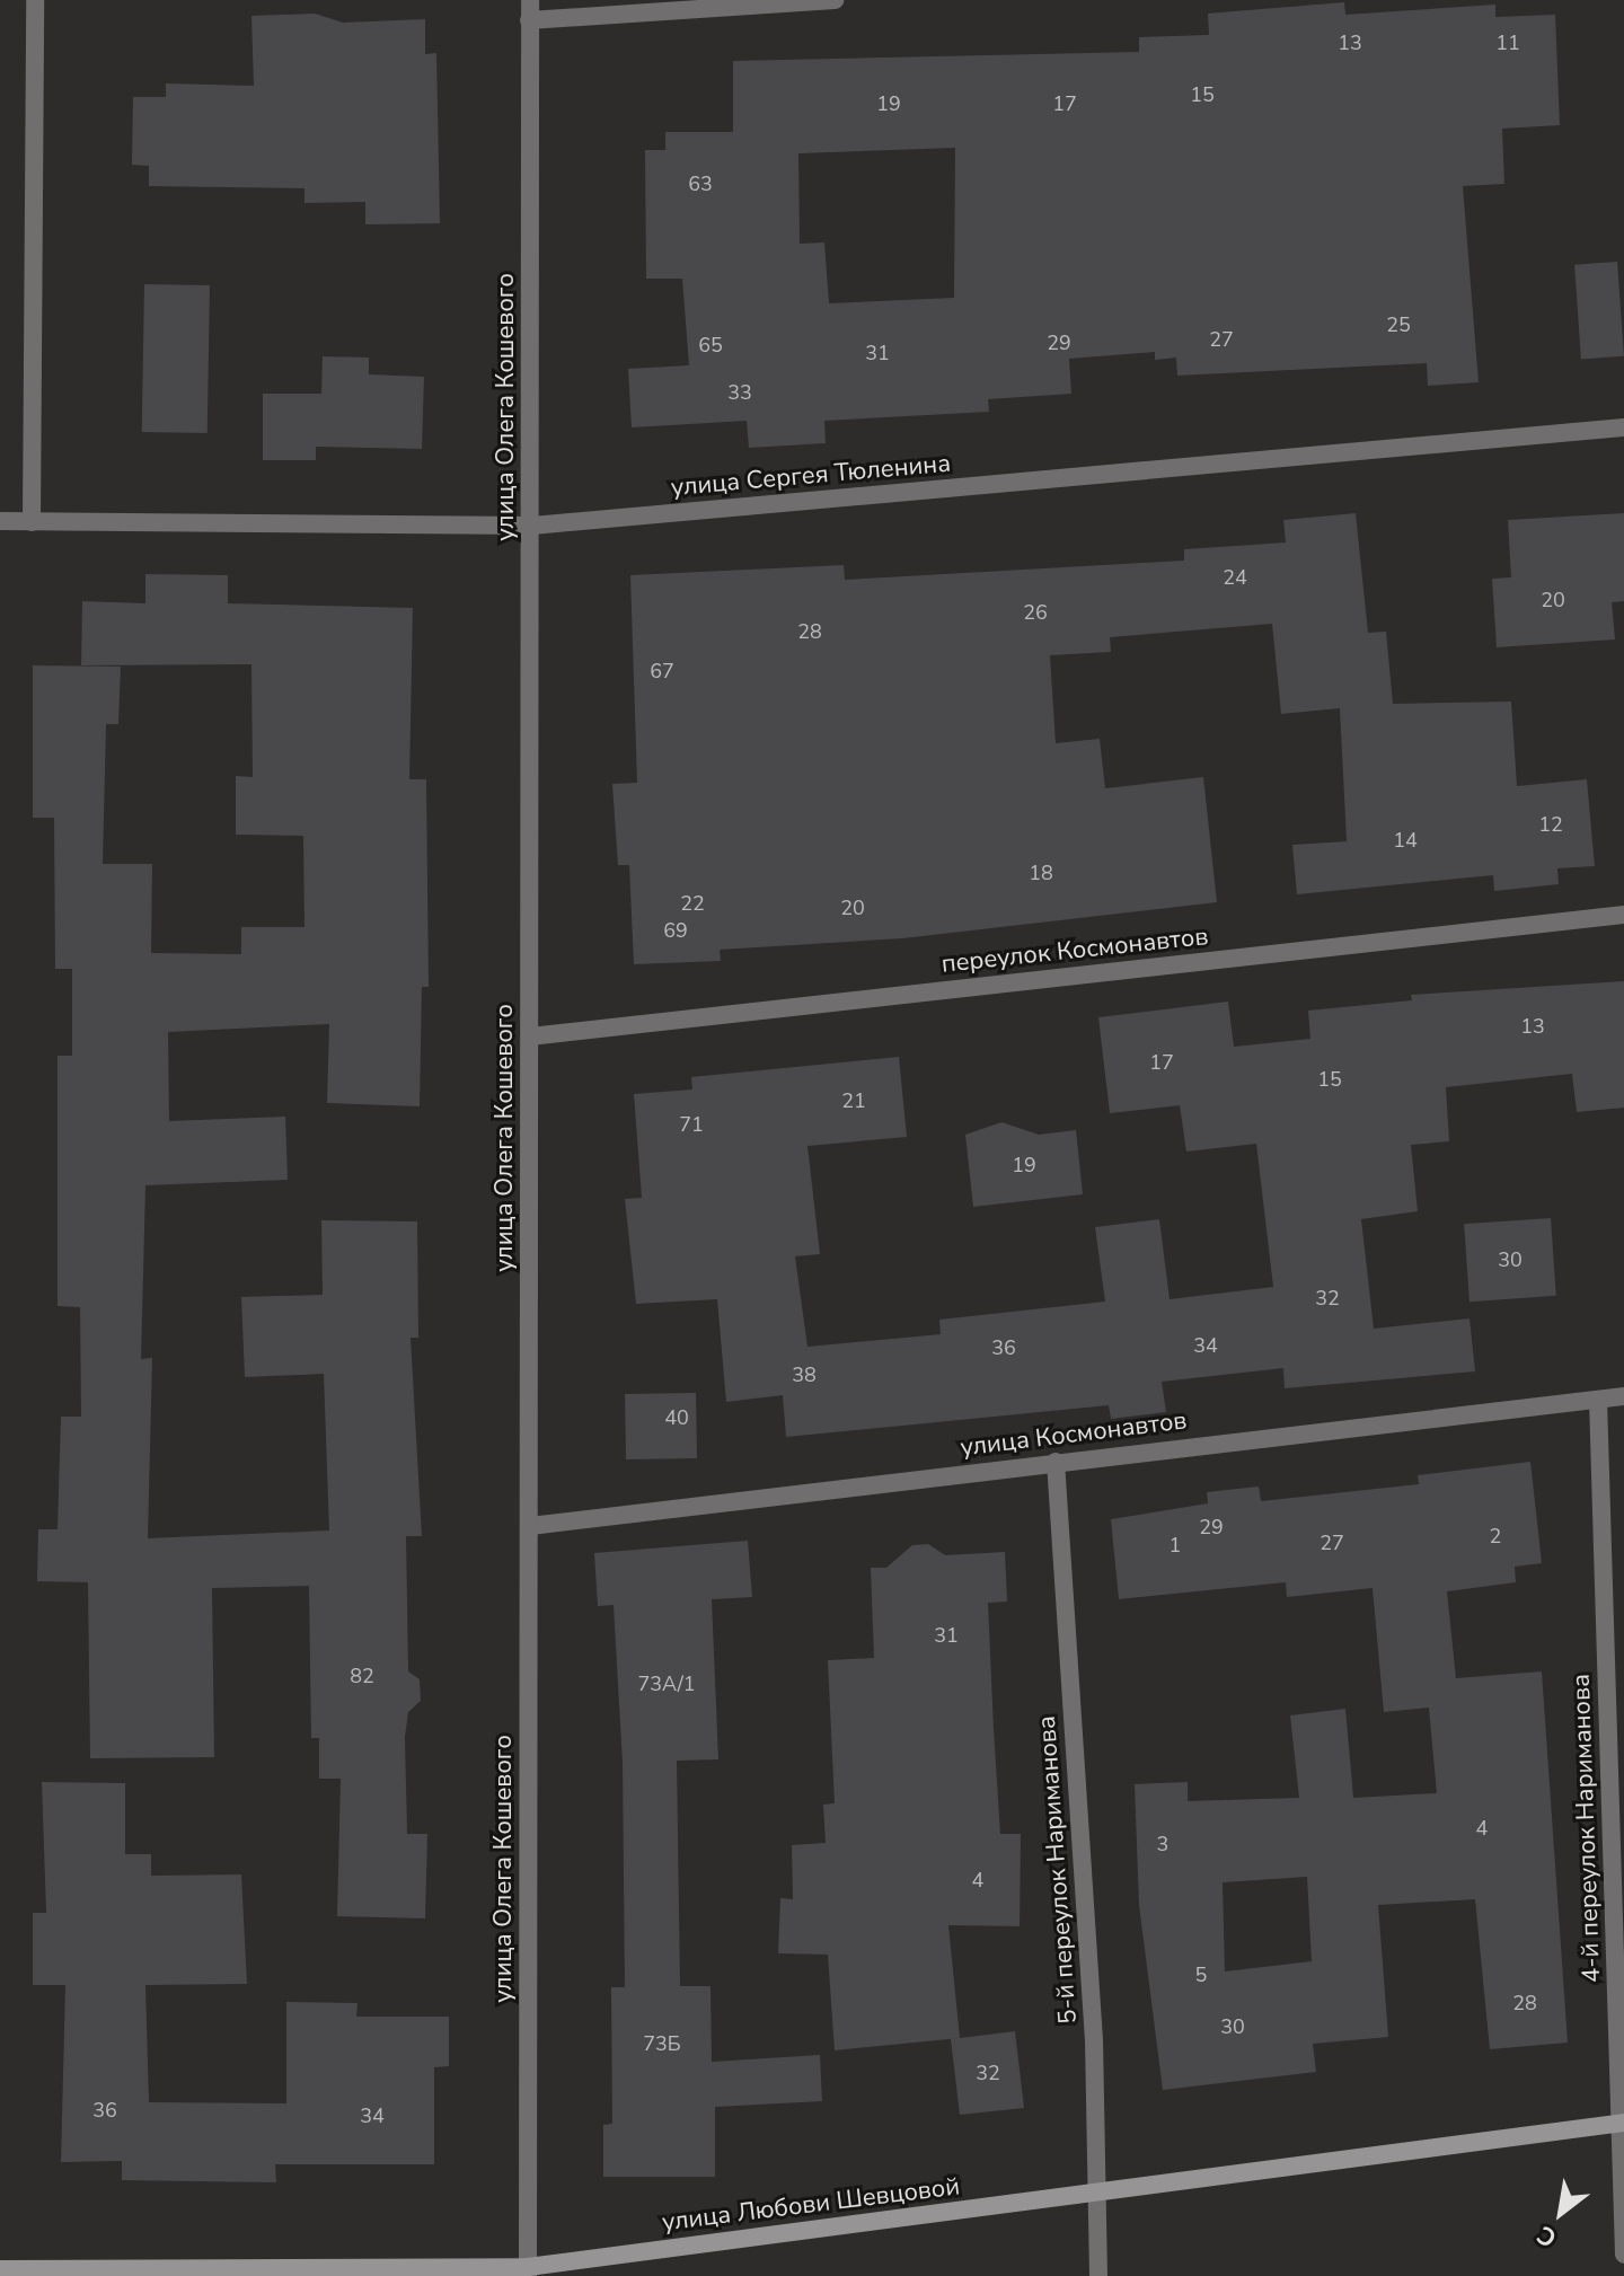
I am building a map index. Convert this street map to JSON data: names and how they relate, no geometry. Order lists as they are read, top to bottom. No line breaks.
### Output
{"streets":{"street":["улица Олега Кошевого","улица Сергея Тюленина","переулок Космонавтов","улица Космонавтов","4-й переулок Нариманова","5-й переулок Нариманова","улица Любови Шевцовой"]},"crossings":[["улица Олега Кошевого","улица Сергея Тюленина"],["улица Олега Кошевого","переулок Космонавтов"],["улица Олега Кошевого","улица Космонавтов"],["улица Олега Кошевого","улица Любови Шевцовой"],["улица Космонавтов","4-й переулок Нариманова"],["улица Космонавтов","5-й переулок Нариманова"],["4-й переулок Нариманова","улица Любови Шевцовой"],["5-й переулок Нариманова","улица Любови Шевцовой"]],"house_numbers":["13","11","15","19","17","63","25","27","29","65","31","33","24","20","26","28","67","12","14","18","22","20","69","13","17","15","21","71","19","30","32","34","36","38","40","29","2","27","1","31","82","73А/1","4","3","4","5","28","30","73Б","32","36","34"],"north":"bottom left"}
